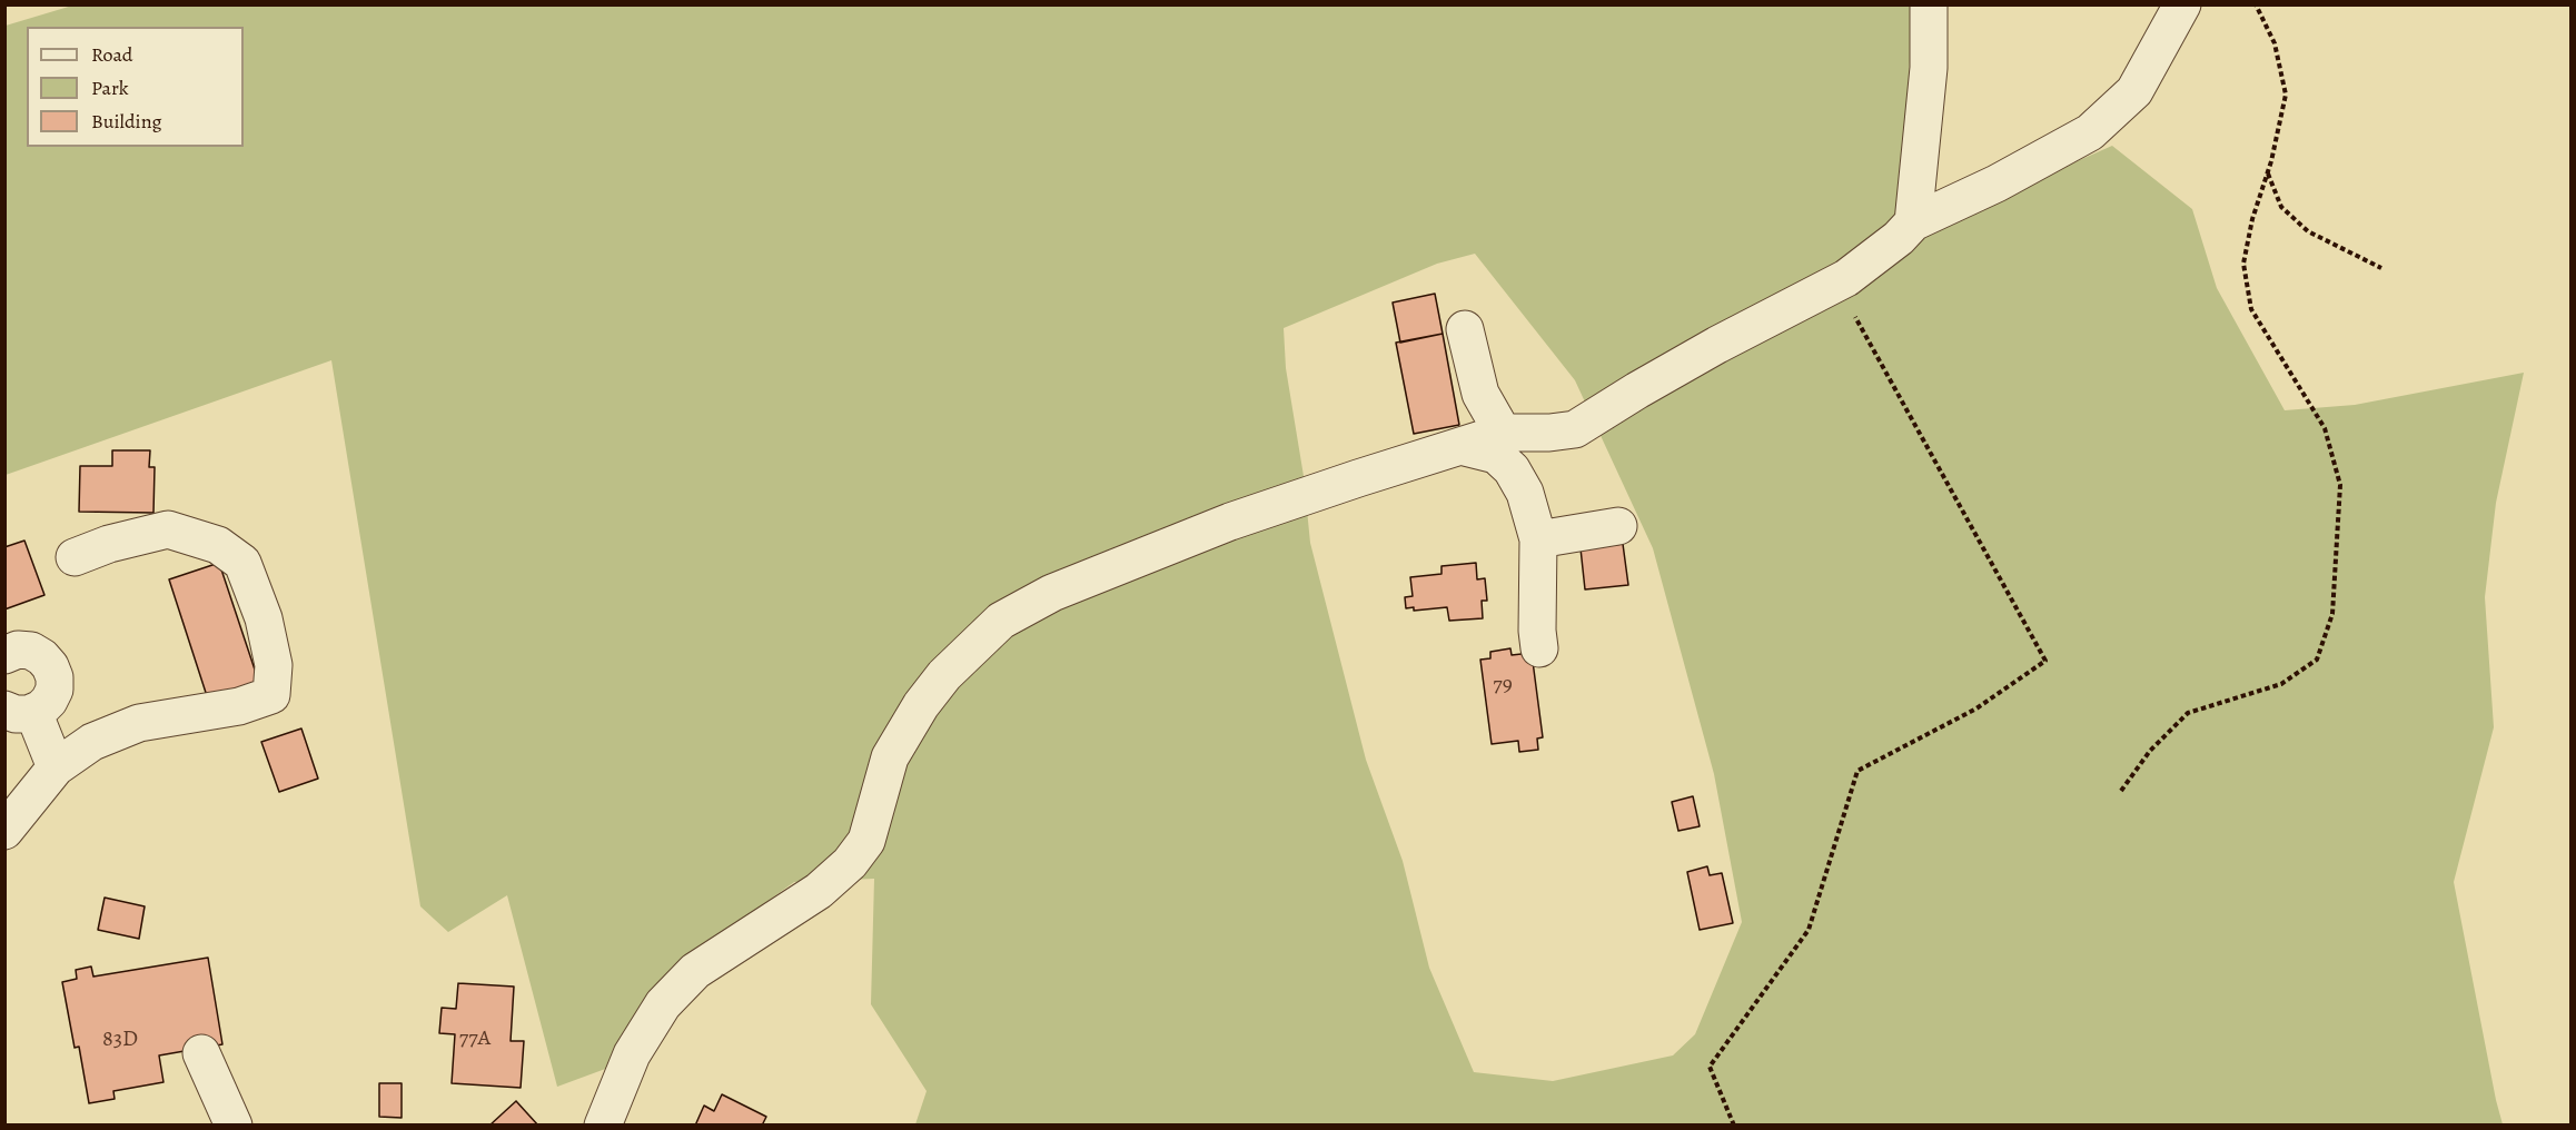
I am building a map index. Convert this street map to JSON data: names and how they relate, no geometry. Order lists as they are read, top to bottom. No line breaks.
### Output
{"house_numbers":["79","77A","83D"],"legend":["Road","Park","Building"]}
